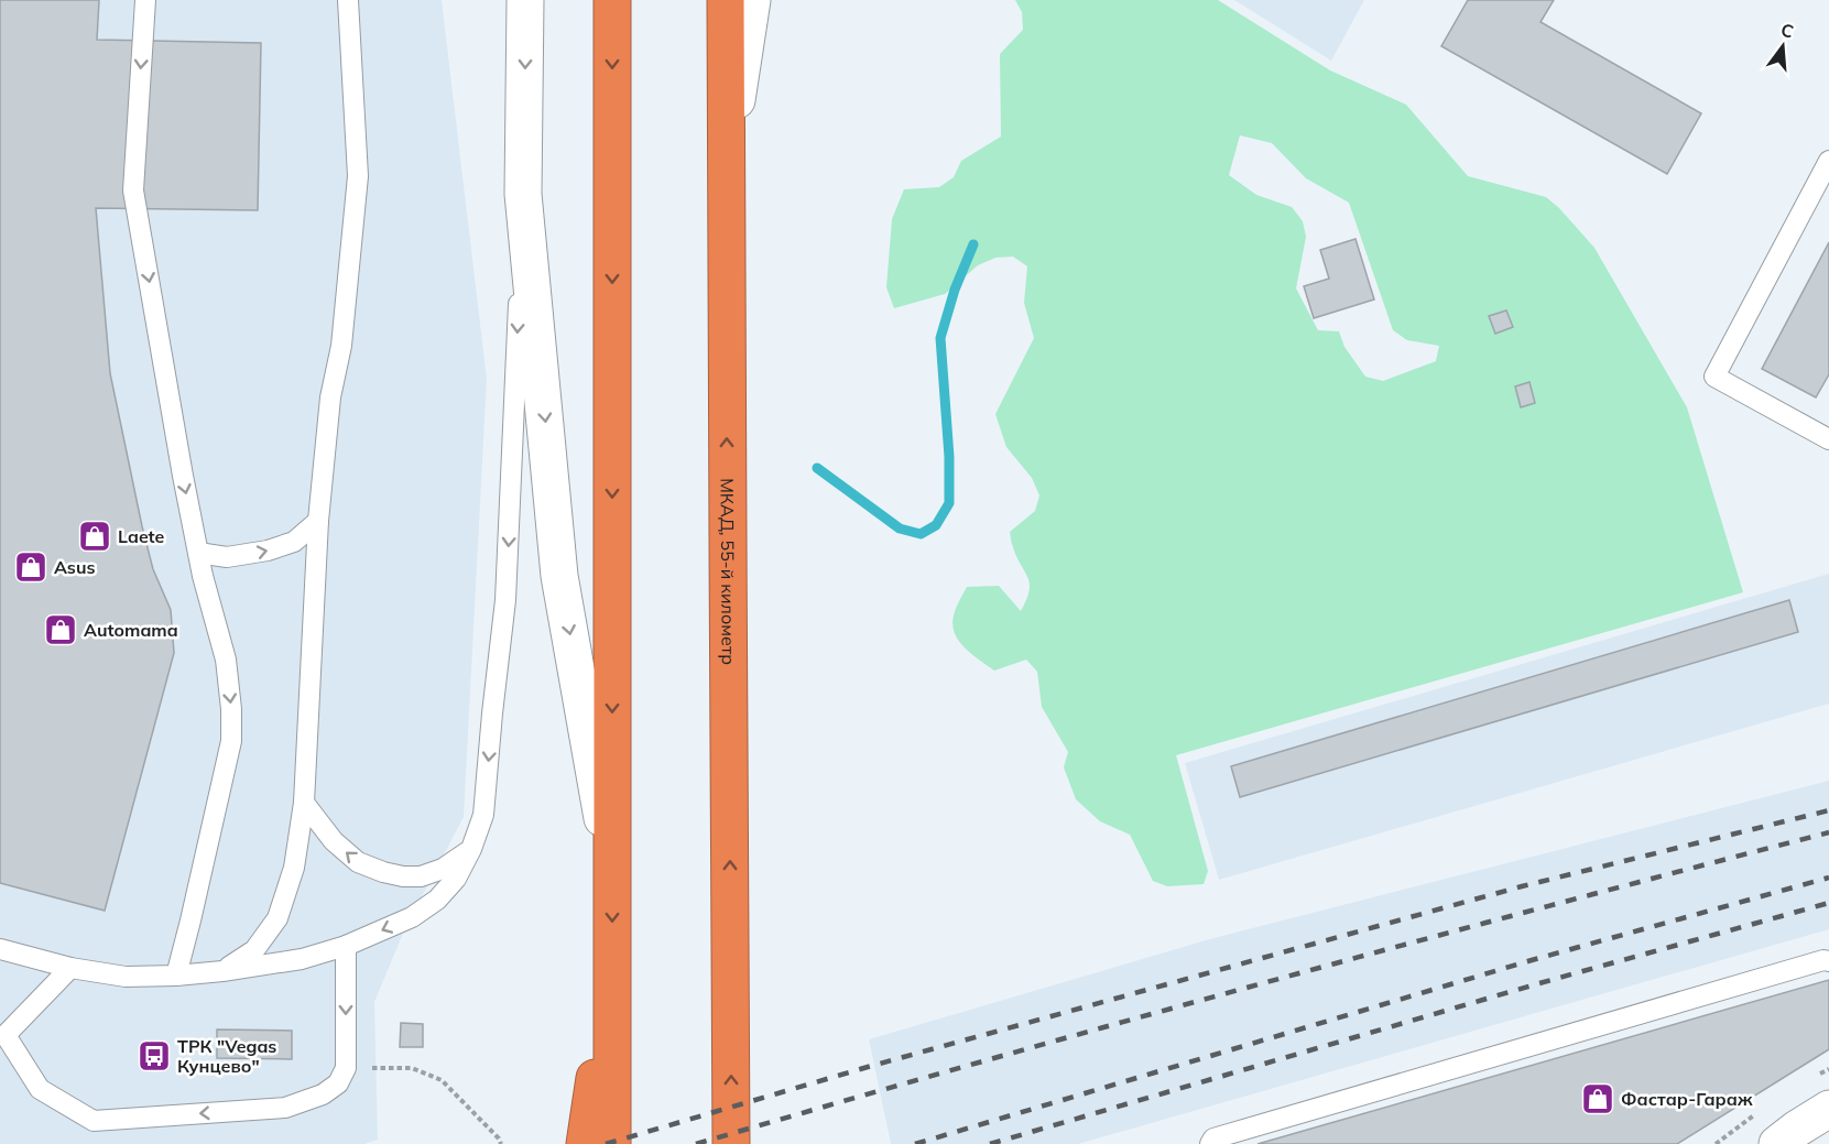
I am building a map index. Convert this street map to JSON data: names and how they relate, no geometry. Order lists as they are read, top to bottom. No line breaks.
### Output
{"streets":{"highway":["МКАД, 55-й километр"]},"places":{"shop":["Laete","Asus","Automama","Фастар-Гараж"],"bus stop":["ТРК \"Vegas Кунцево\""]},"north":"top"}
